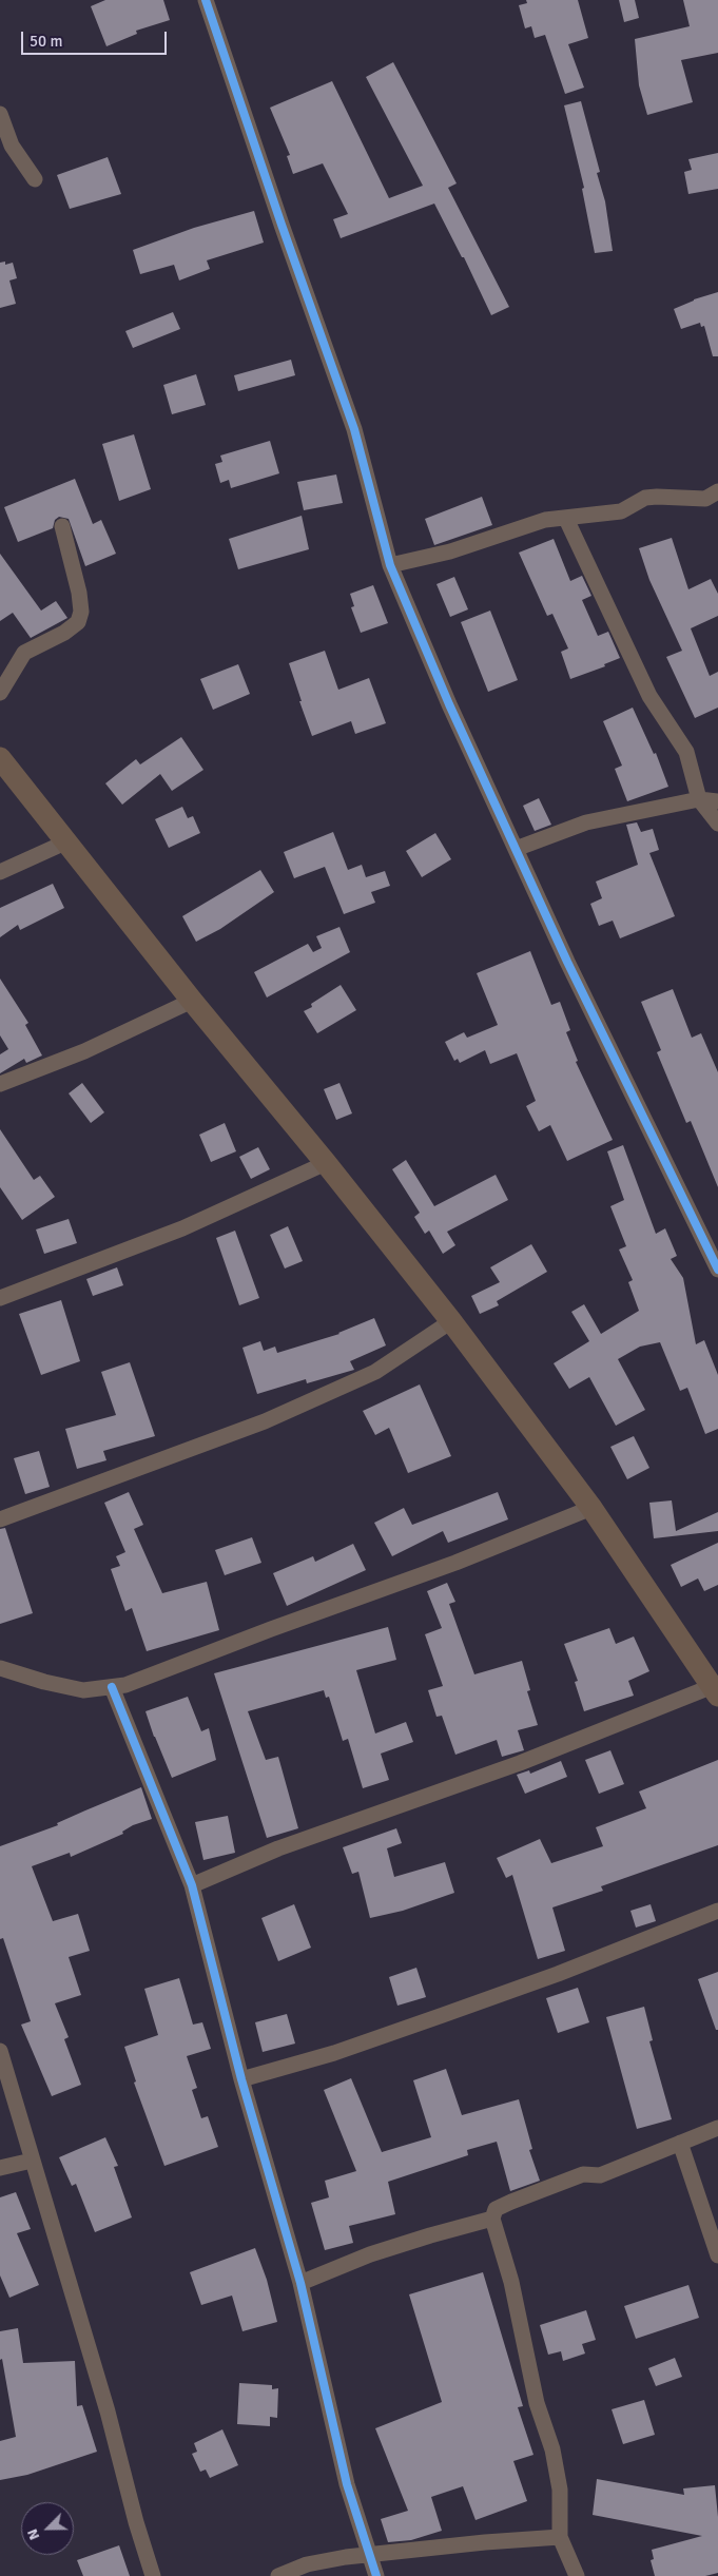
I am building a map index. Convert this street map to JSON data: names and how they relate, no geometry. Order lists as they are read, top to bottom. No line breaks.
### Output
{"scale_bar":"50 m","north":"bottom left"}
